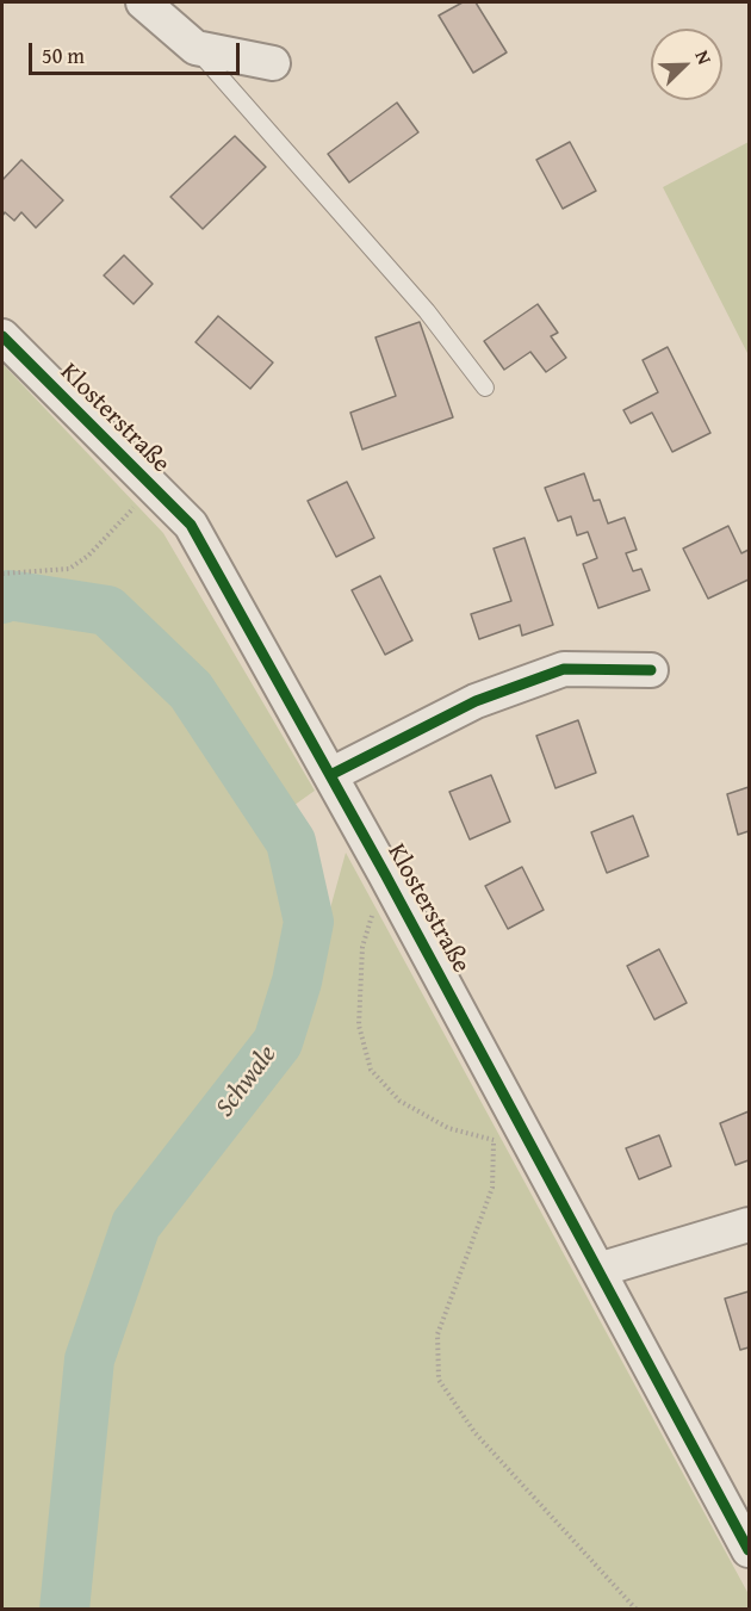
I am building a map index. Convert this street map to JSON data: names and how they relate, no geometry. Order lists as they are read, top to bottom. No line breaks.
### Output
{"streets":{"street":["Klosterstraße"]},"water":["Schwale"],"scale_bar":"50 m","north":"top right"}
